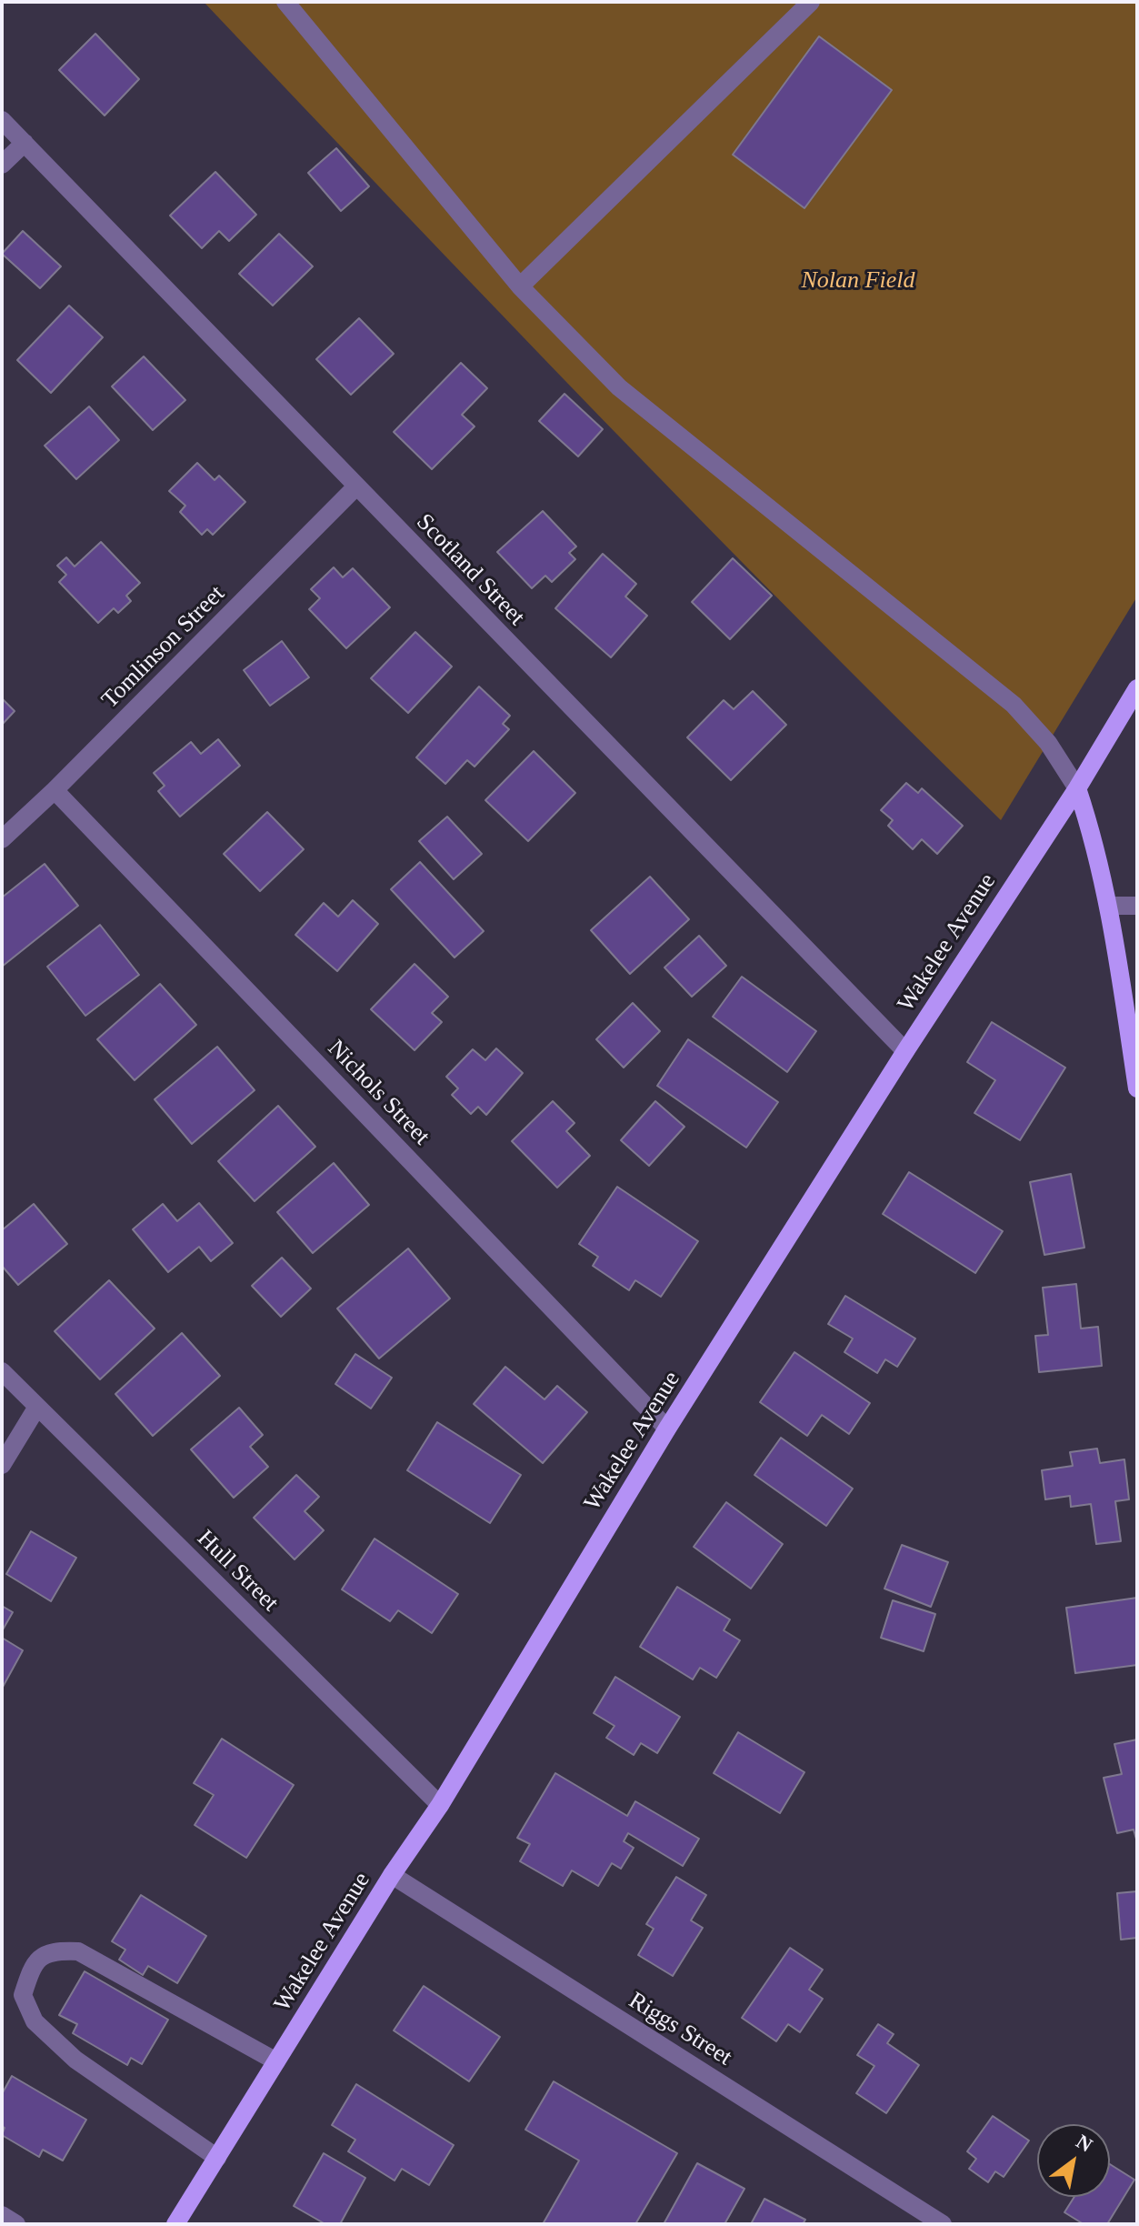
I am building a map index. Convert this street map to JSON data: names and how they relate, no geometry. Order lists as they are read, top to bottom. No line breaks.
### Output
{"streets":{"main road":["Wakelee Avenue"],"street":["Scotland Street","Tomlinson Street","Nichols Street","Hull Street","Riggs Street"]},"crossings":[["Scotland Street","Tomlinson Street"],["Scotland Street","Wakelee Avenue"],["Tomlinson Street","Nichols Street"],["Wakelee Avenue","Nichols Street"],["Wakelee Avenue","Hull Street"],["Wakelee Avenue","Riggs Street"]],"parks":["Nolan Field"],"north":"top right"}
